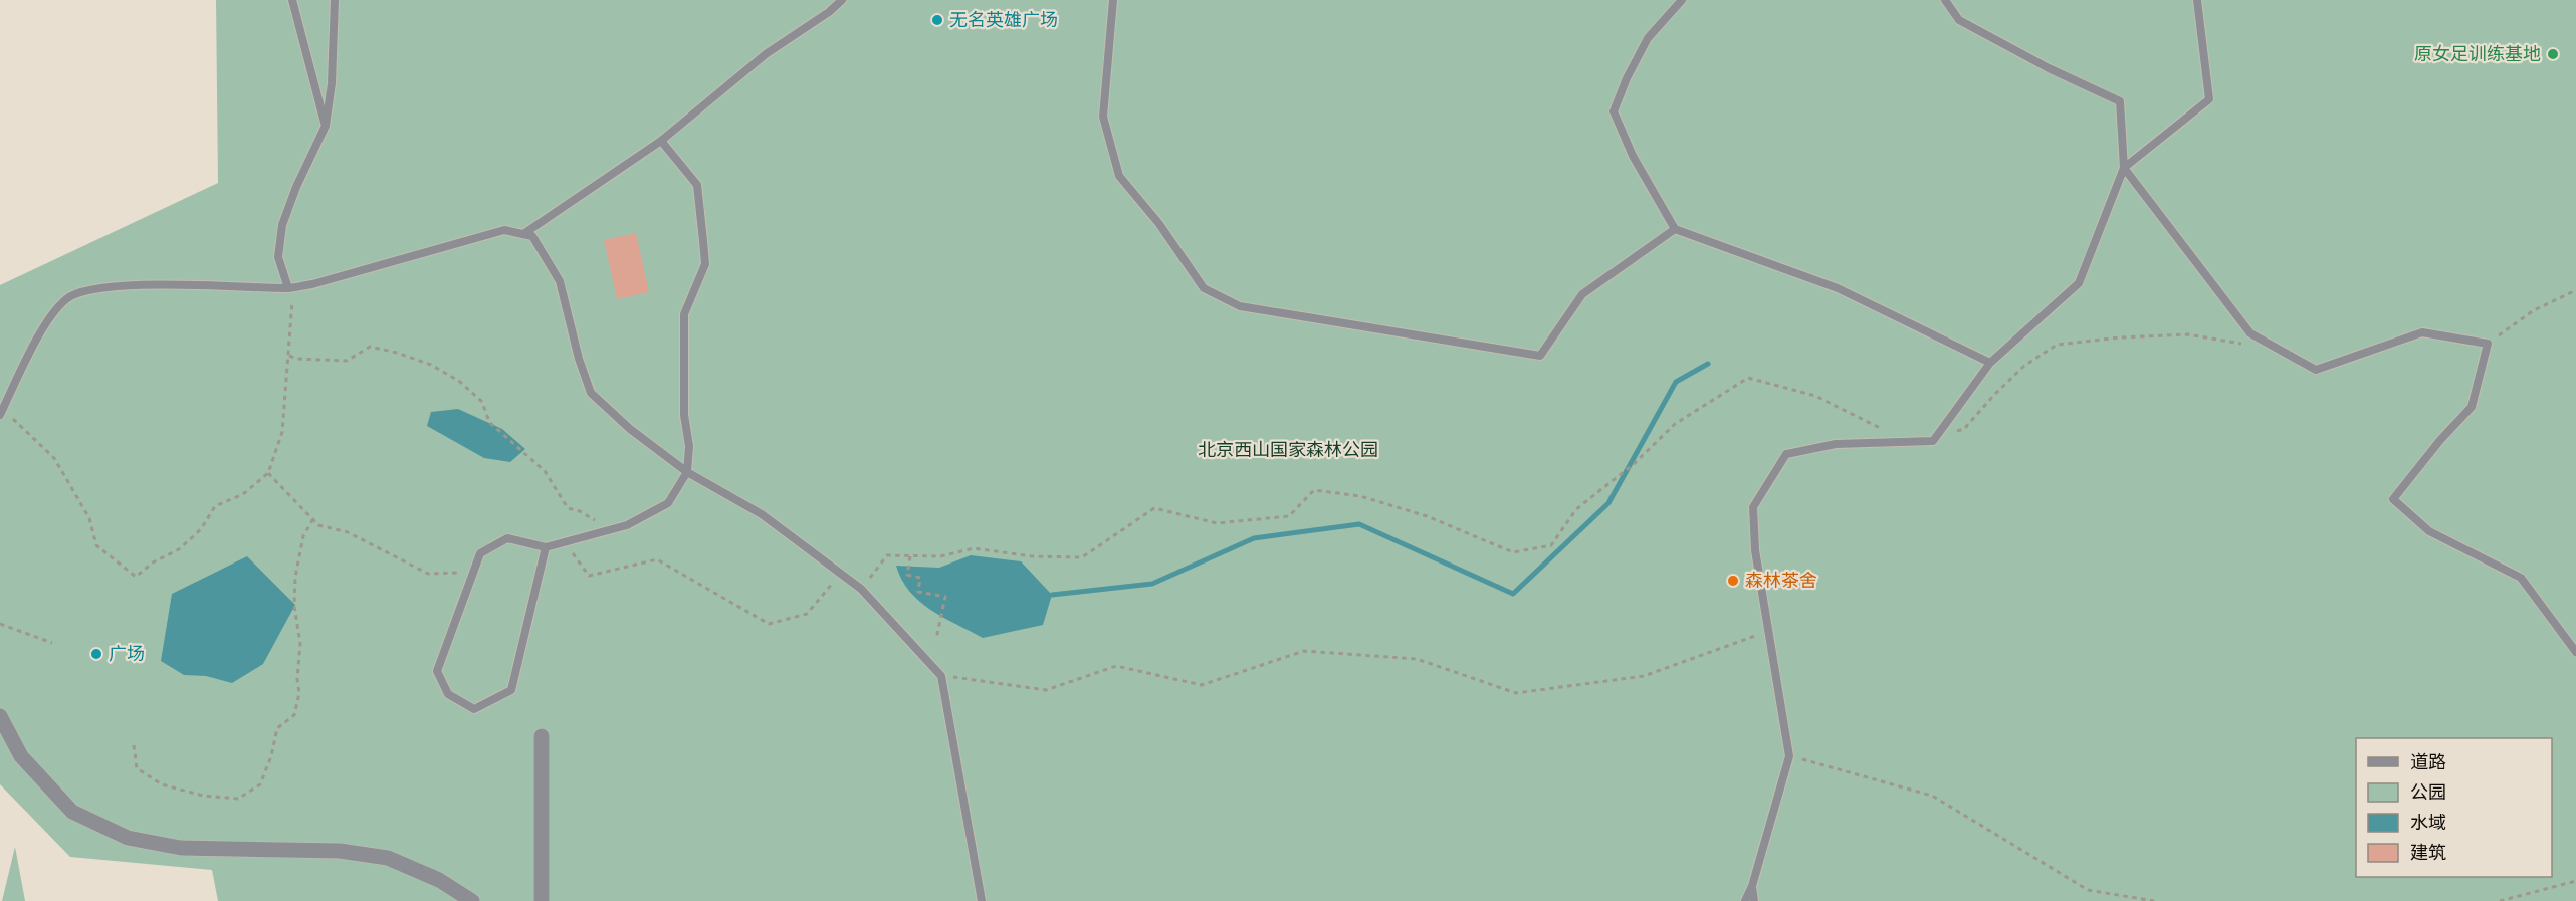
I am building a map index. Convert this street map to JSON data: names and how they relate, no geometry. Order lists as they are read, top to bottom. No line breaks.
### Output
{"parks":["北京西山国家森林公园"],"places":["无名英雄广场","原女足训练基地","森林茶舍","广场"],"legend":["道路","公园","水域","建筑"]}
